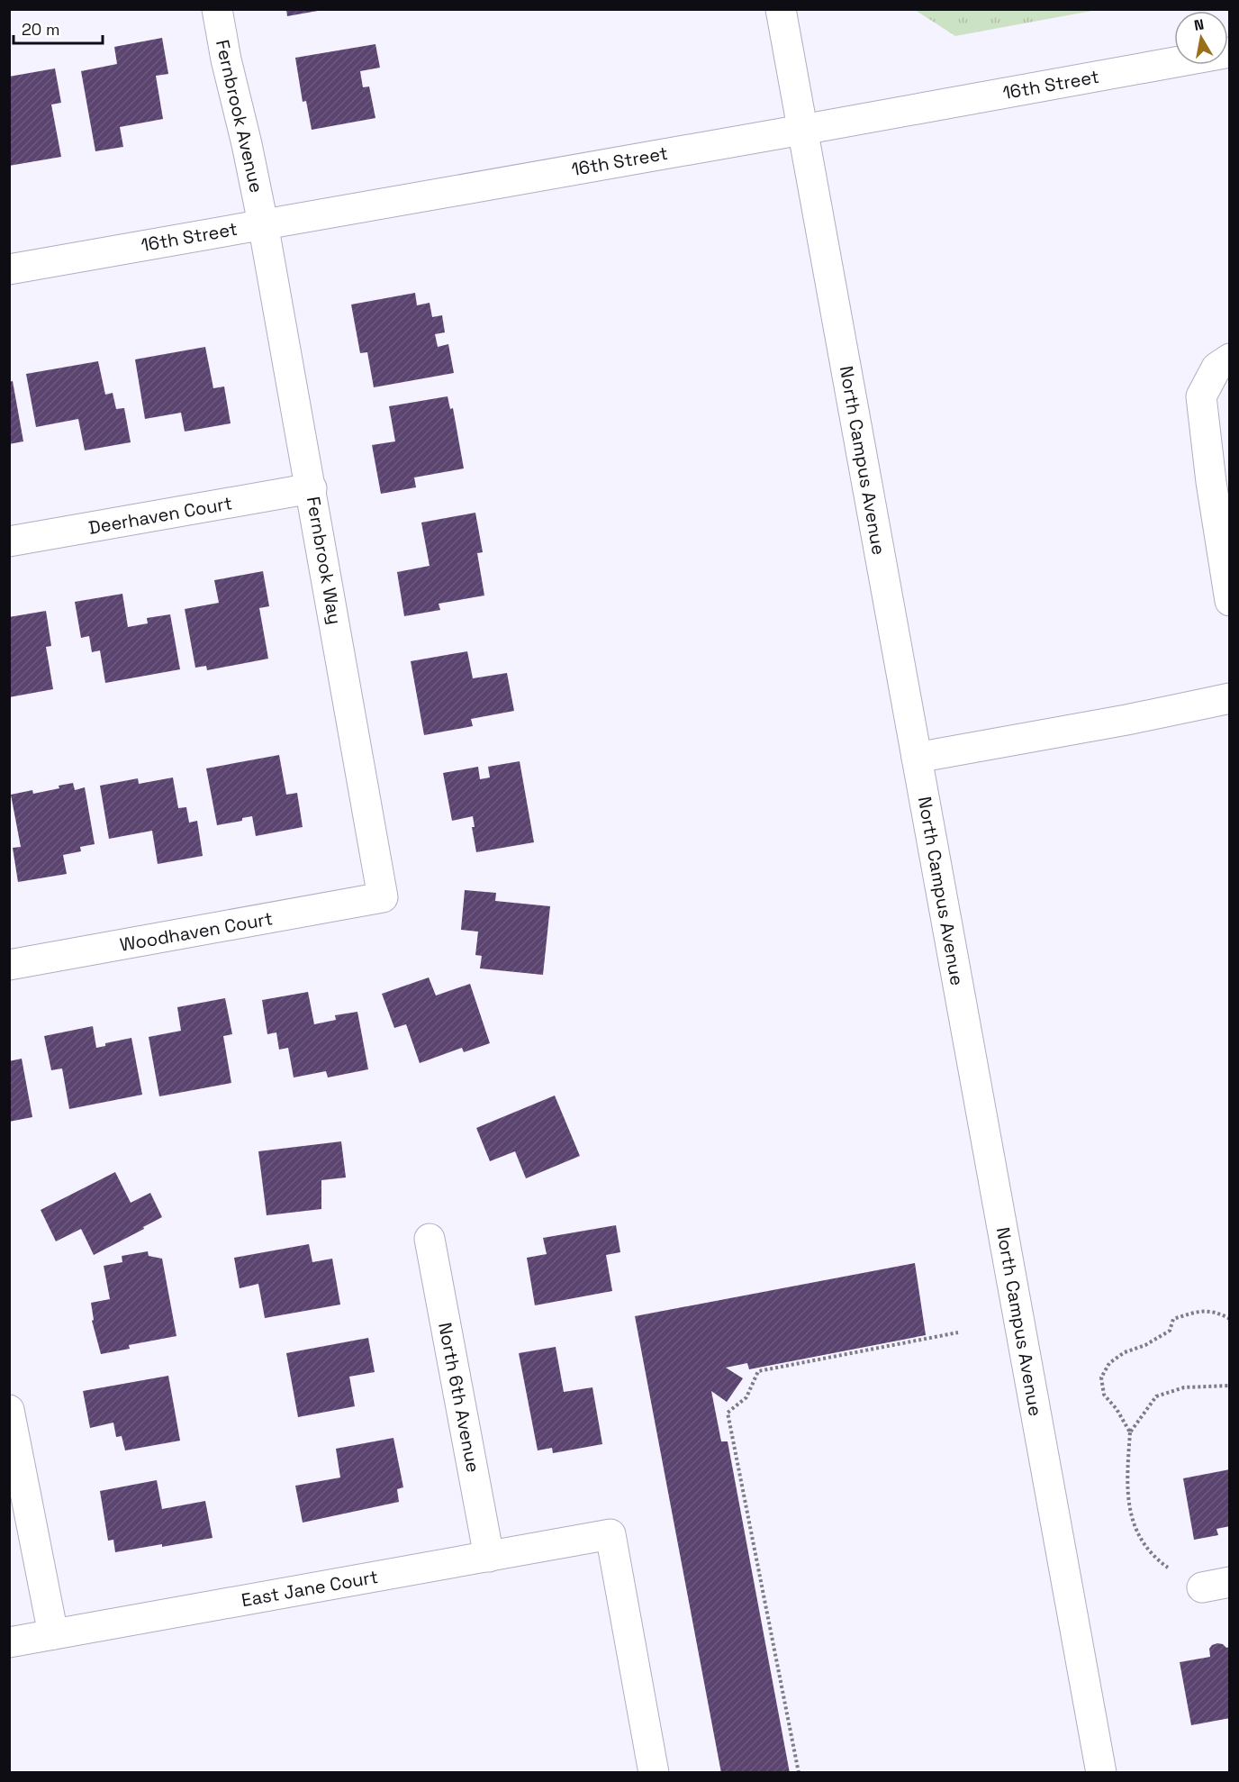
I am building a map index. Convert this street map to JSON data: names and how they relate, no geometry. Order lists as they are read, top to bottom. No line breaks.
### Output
{"streets":{"main road":["16th Street","Fernbrook Avenue","North Campus Avenue","Deerhaven Court","Fernbrook Way","Woodhaven Court","North 6th Avenue","East Jane Court"]},"crossings":[["16th Street","Fernbrook Avenue"],["16th Street","North Campus Avenue"],["16th Street","Fernbrook Way"],["Fernbrook Avenue","Fernbrook Way"],["Deerhaven Court","Fernbrook Way"],["Fernbrook Way","Woodhaven Court"],["North 6th Avenue","East Jane Court"]],"scale_bar":"20 m","north":"top"}
